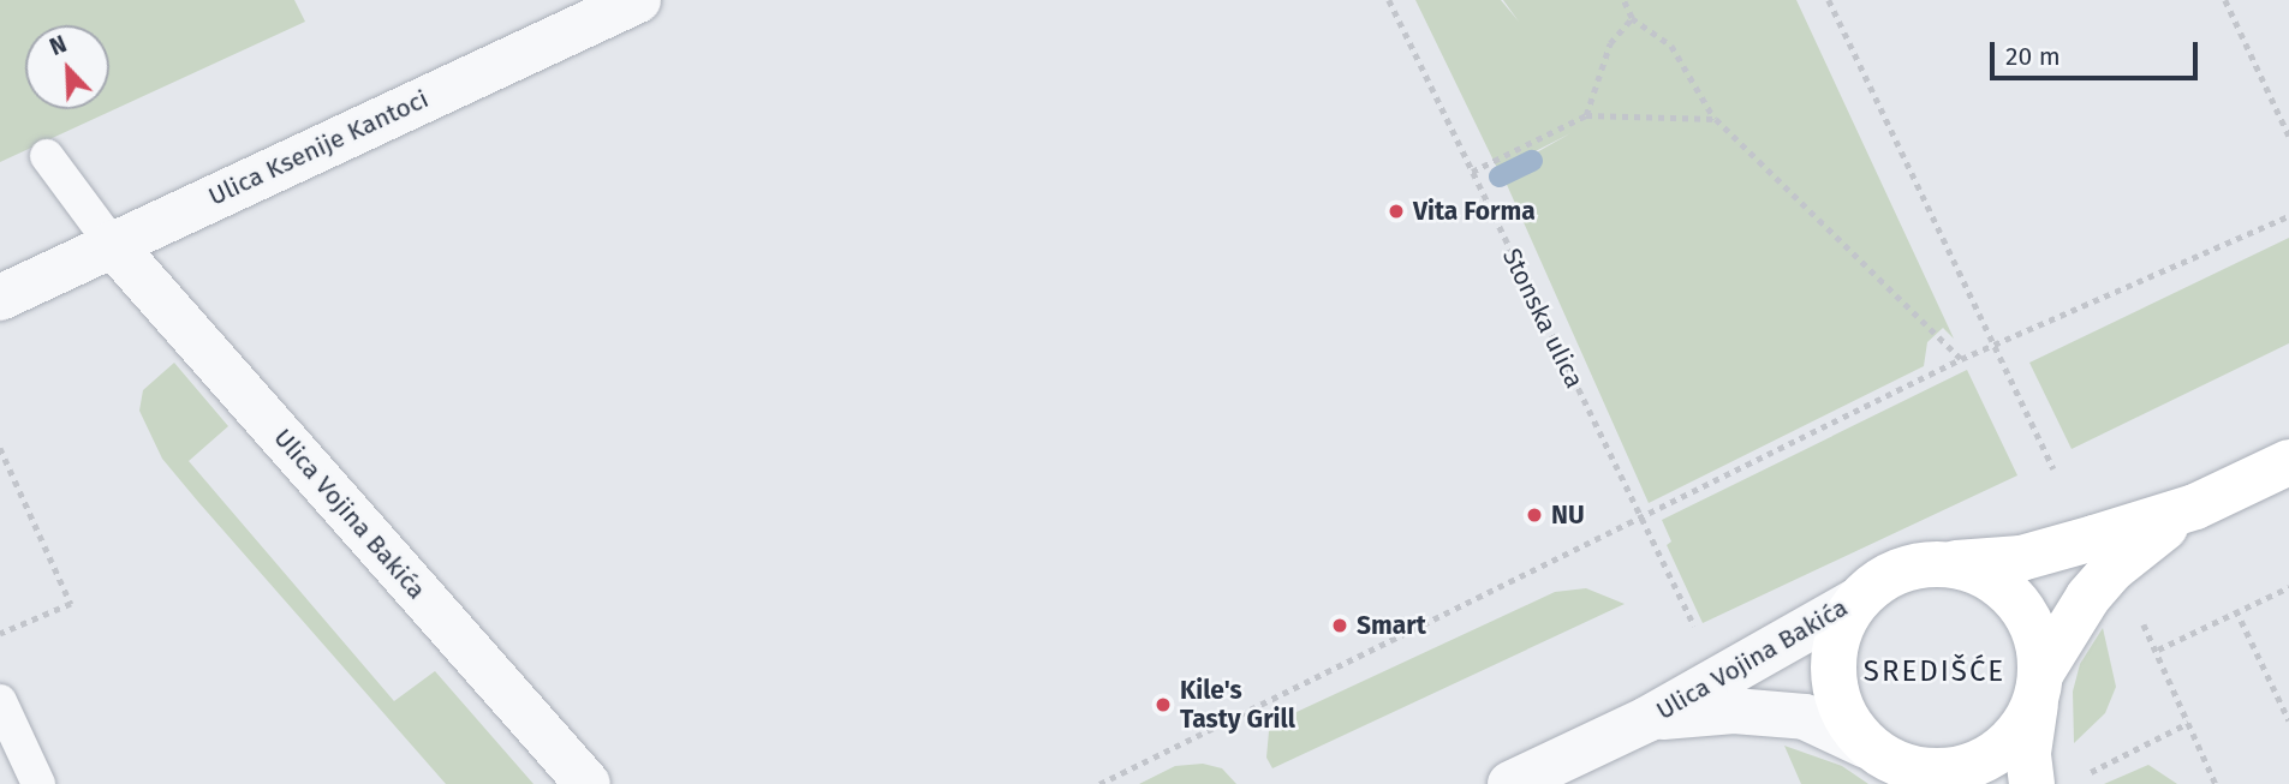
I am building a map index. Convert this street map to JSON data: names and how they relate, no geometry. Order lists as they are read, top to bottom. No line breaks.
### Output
{"streets":{"street":["Ulica Ksenije Kantoci","Ulica Vojina Bakića"],"path":["Stonska ulica"]},"crossings":[["Ulica Ksenije Kantoci","Ulica Vojina Bakića"]],"districts":["SREDIŠĆE"],"places":["Vita Forma","NU","Smart","Kile's Tasty Grill"],"scale_bar":"20 m","north":"top left"}
